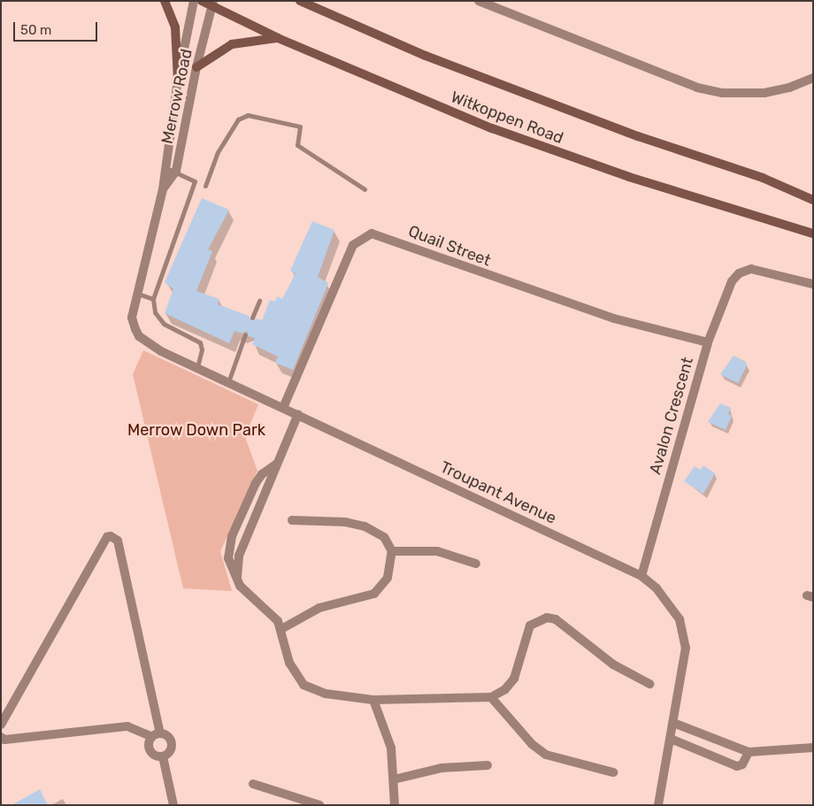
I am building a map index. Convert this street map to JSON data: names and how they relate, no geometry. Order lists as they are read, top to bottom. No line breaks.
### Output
{"streets":{"main road":["Witkoppen Road"],"street":["Merrow Road","Quail Street","Avalon Crescent","Troupant Avenue"]},"crossings":[["Merrow Road","Witkoppen Road"],["Merrow Road","Troupant Avenue"],["Quail Street","Avalon Crescent"],["Quail Street","Troupant Avenue"],["Avalon Crescent","Troupant Avenue"]],"parks":["Merrow Down Park"],"scale_bar":"50 m"}
